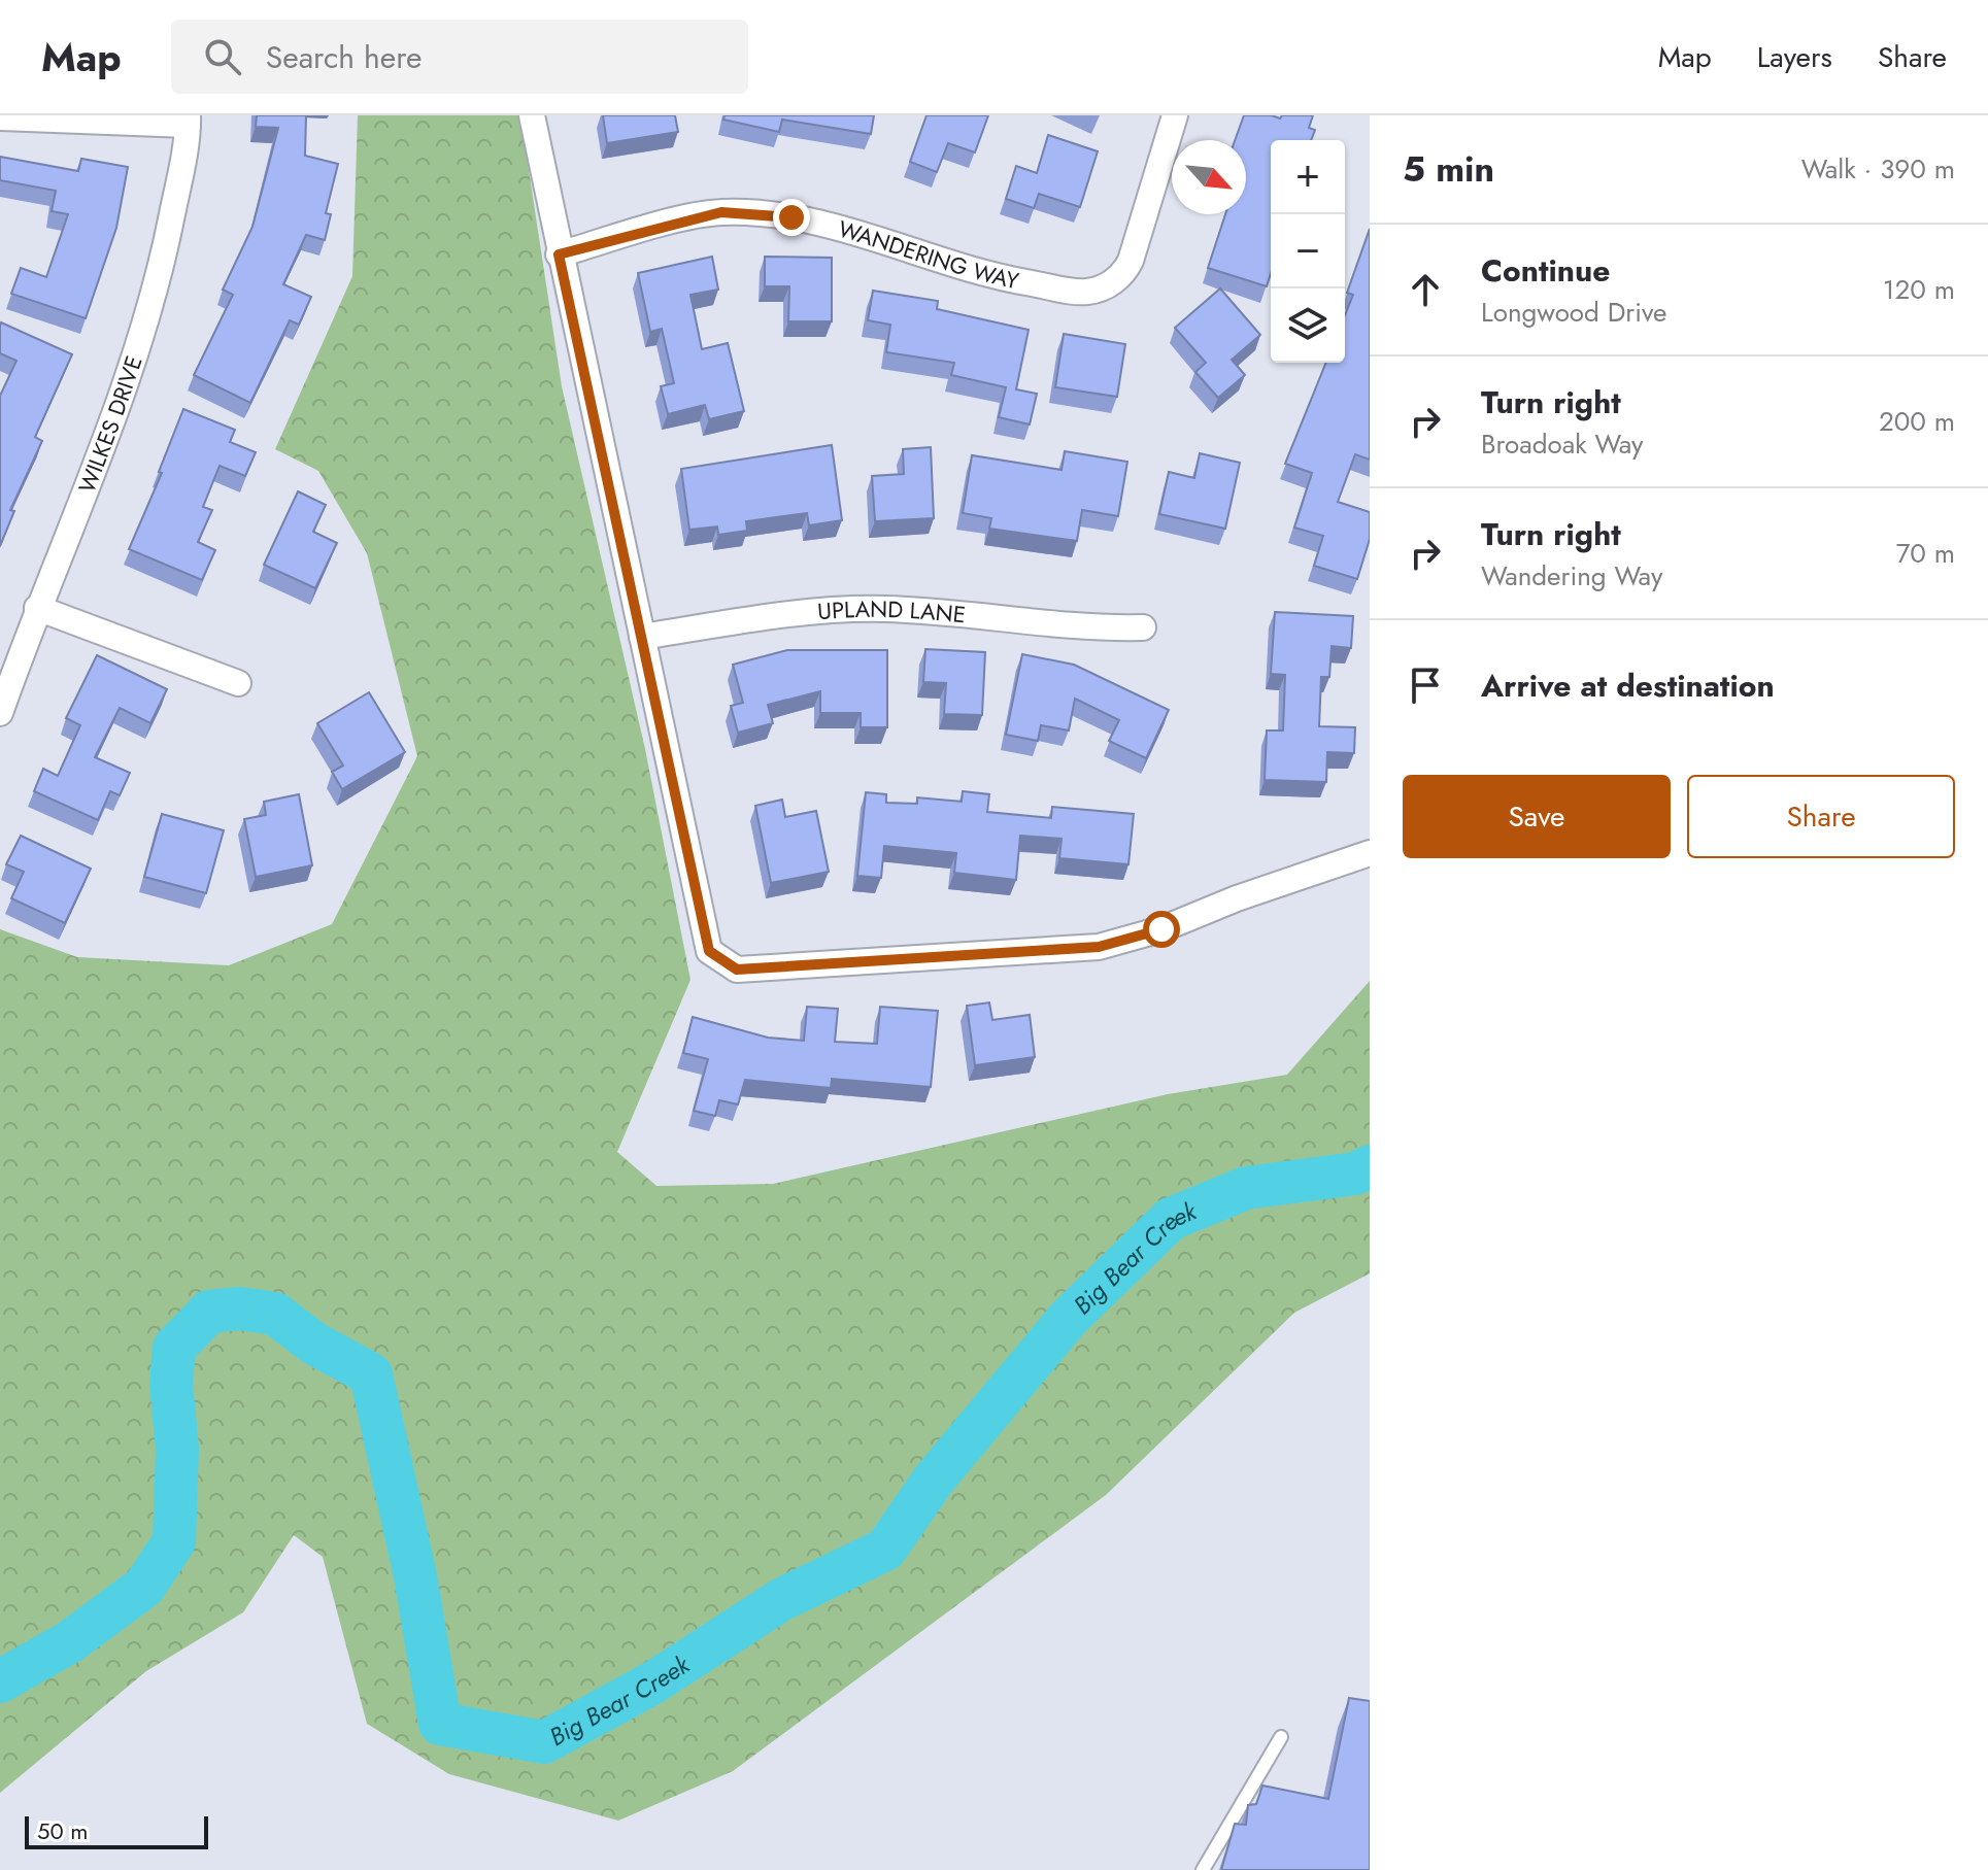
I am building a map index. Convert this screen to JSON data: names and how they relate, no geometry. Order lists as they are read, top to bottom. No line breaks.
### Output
{"streets":{"street":["WANDERING WAY","WILKES DRIVE","UPLAND LANE"]},"water":["Big Bear Creek"],"scale_bar":"50 m","north":"bottom right","page":{"header":"Map","search":"Search here","nav":["Map","Layers","Share"],"heading":["5 min","Walk · 390 m"],"map_buttons":["+","−"],"list":[["Continue","Longwood Drive","120 m"],["Turn right","Broadoak Way","200 m"],["Turn right","Wandering Way","70 m"],"Arrive at destination"],"buttons":["Save","Share"],"scale":"50 m"}}
